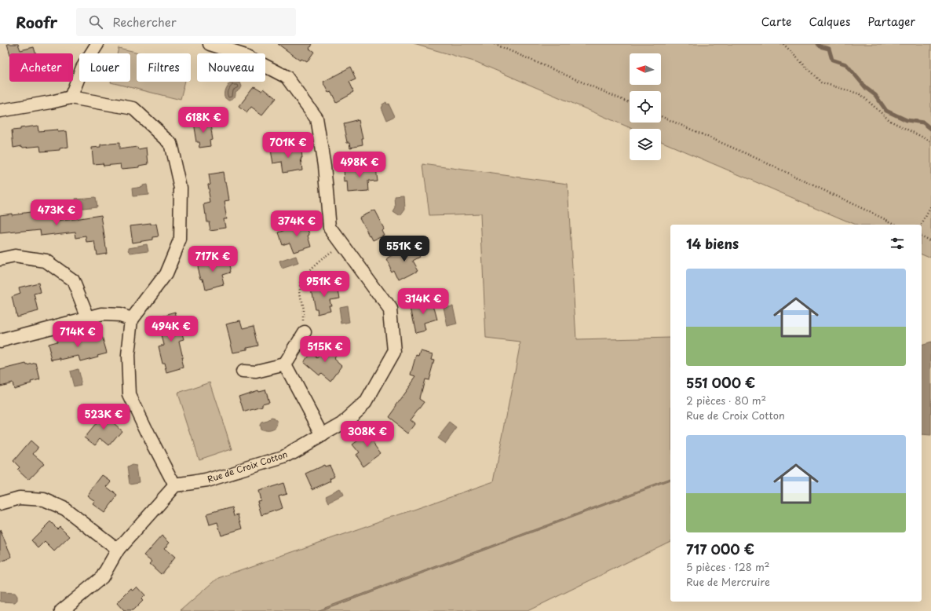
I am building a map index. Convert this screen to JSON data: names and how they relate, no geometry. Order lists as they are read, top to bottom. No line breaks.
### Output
{"streets":{"street":["Rue de Croix Cotton"]},"north":"left","page":{"header":"Roofr","search":"Rechercher","nav":["Carte","Calques","Partager"],"chip":["Acheter","Louer","Filtres","Nouveau"],"price":["618K €","701K €","498K €","473K €","374K €","551K €","717K €","951K €","314K €","494K €","714K €","515K €","523K €","308K €"],"heading":"14 biens","list":[{"name":"551 000 €","note":"2 pièces · 80 m² · Rue de Croix Cotton"},{"name":"717 000 €","note":"5 pièces · 128 m² · Rue de Mercruire"}]}}
